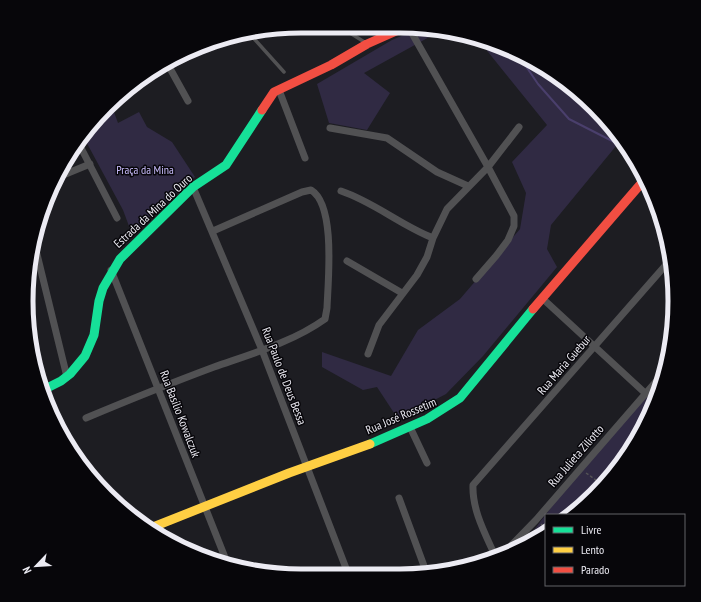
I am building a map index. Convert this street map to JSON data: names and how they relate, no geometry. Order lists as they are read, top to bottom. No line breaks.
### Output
{"streets":{"street":["Estrada da Mina do Ouro","Rua Maria Guebur","Rua Paulo de Deus Bessa","Rua Basílio Kowalczuk","Rua José Rossetim","Rua Julieta Ziliotto"]},"crossings":[["Estrada da Mina do Ouro","Rua Paulo de Deus Bessa"],["Estrada da Mina do Ouro","Rua Basílio Kowalczuk"],["Rua Paulo de Deus Bessa","Rua José Rossetim"],["Rua Basílio Kowalczuk","Rua José Rossetim"]],"parks":["Praça da Mina"],"legend":["Livre","Lento","Parado"],"north":"bottom left"}
